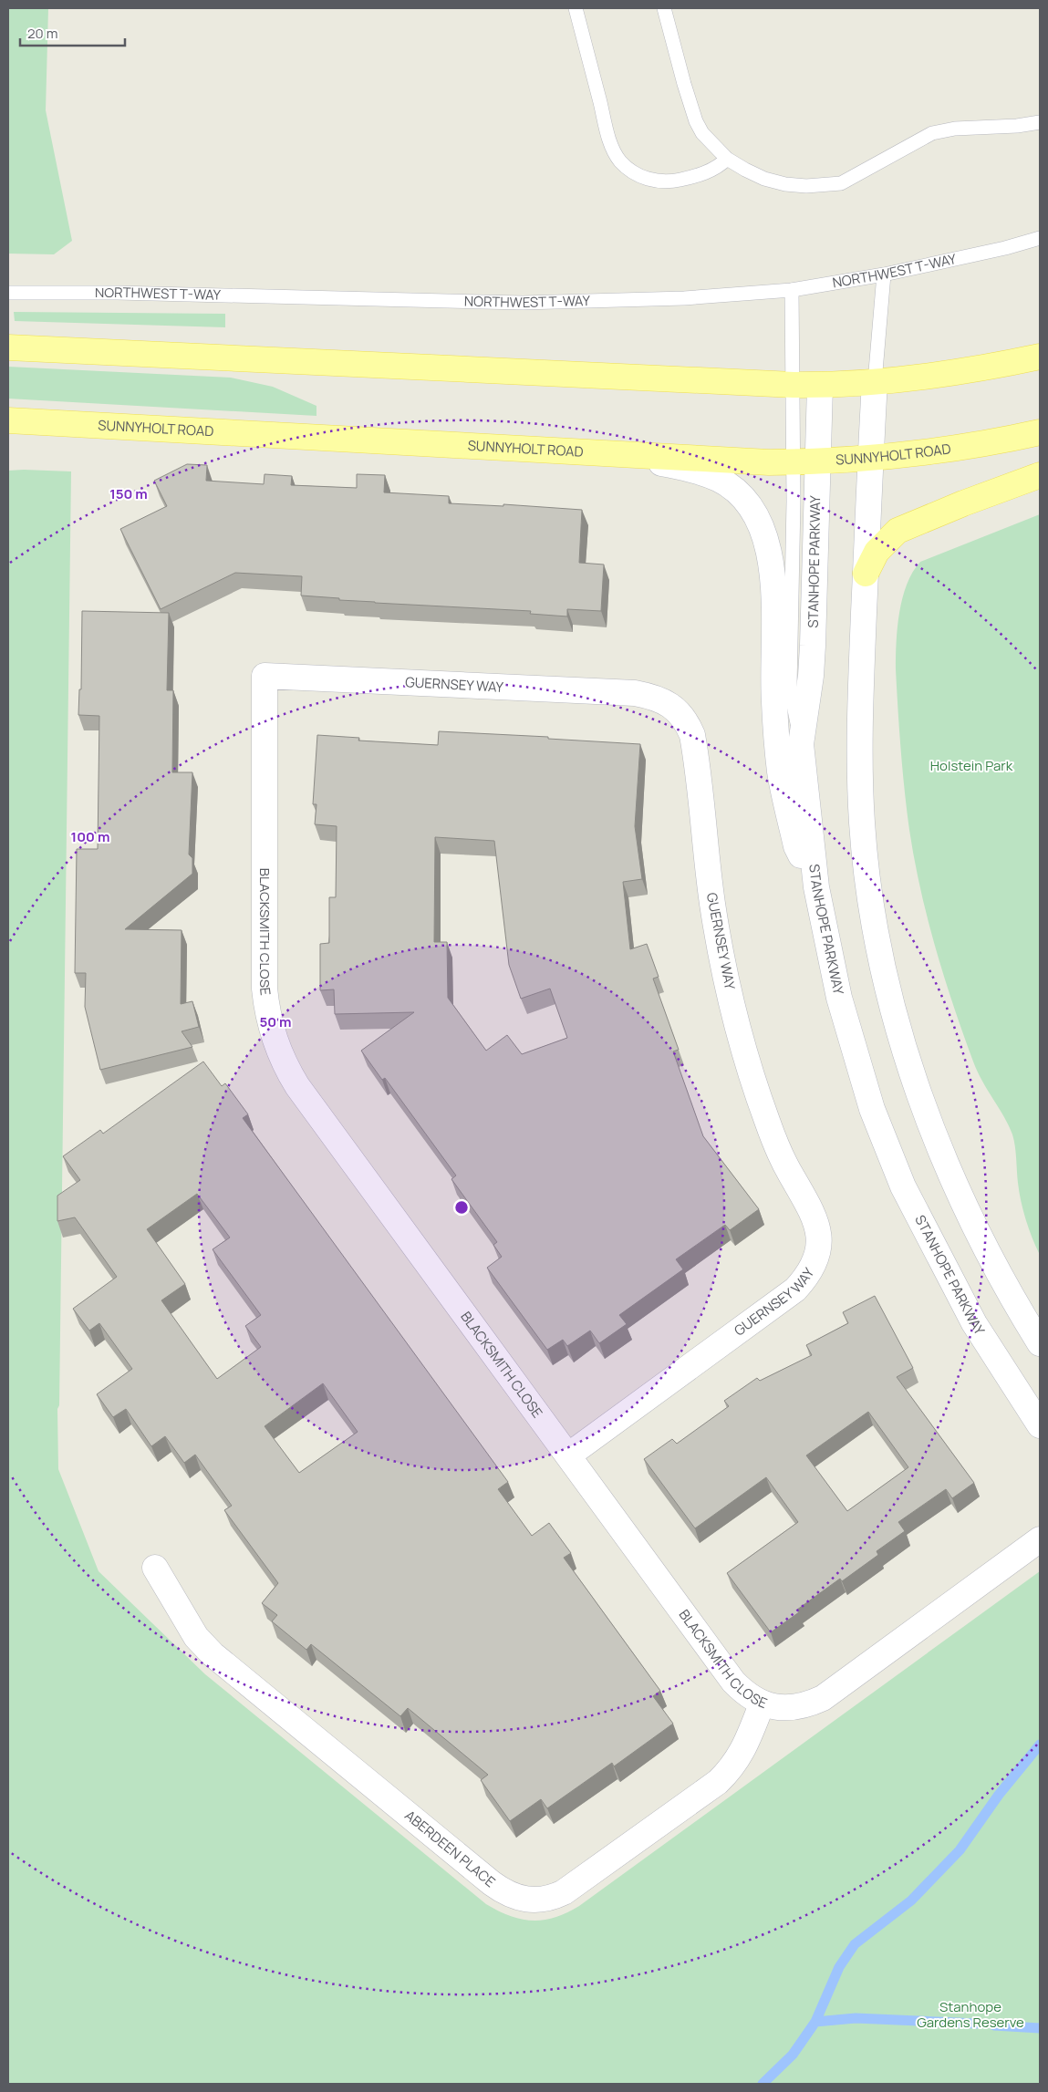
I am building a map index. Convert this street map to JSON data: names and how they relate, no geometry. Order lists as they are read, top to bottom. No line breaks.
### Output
{"streets":{"main road":["SUNNYHOLT ROAD"],"street":["STANHOPE PARKWAY","GUERNSEY WAY","BLACKSMITH CLOSE","ABERDEEN PLACE"],"lane":["NORTHWEST T-WAY"]},"crossings":[["SUNNYHOLT ROAD","STANHOPE PARKWAY"],["GUERNSEY WAY","BLACKSMITH CLOSE"],["BLACKSMITH CLOSE","ABERDEEN PLACE"]],"parks":["Holstein Park","Stanhope Gardens Reserve"],"scale_bar":"20 m","rings":["150 m","100 m","50 m"]}
